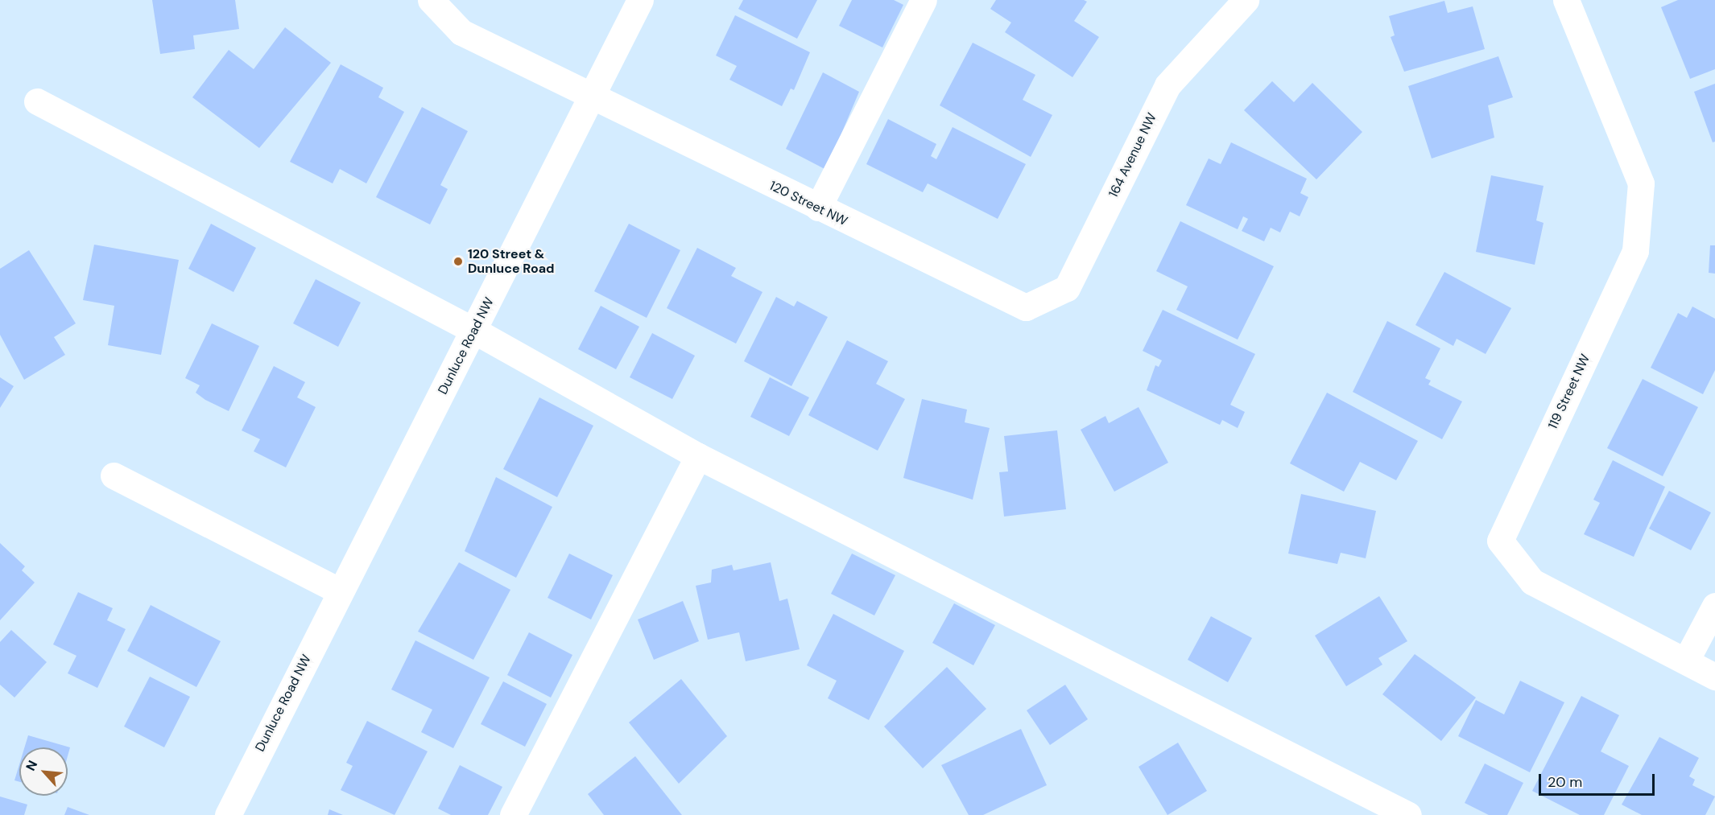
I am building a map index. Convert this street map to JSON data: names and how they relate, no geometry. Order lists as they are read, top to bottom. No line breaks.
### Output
{"streets":{"street":["164 Avenue NW","120 Street NW","Dunluce Road NW","119 Street NW"]},"crossings":[["164 Avenue NW","120 Street NW"],["120 Street NW","Dunluce Road NW"]],"places":["120 Street & Dunluce Road"],"scale_bar":"20 m","north":"top left"}
